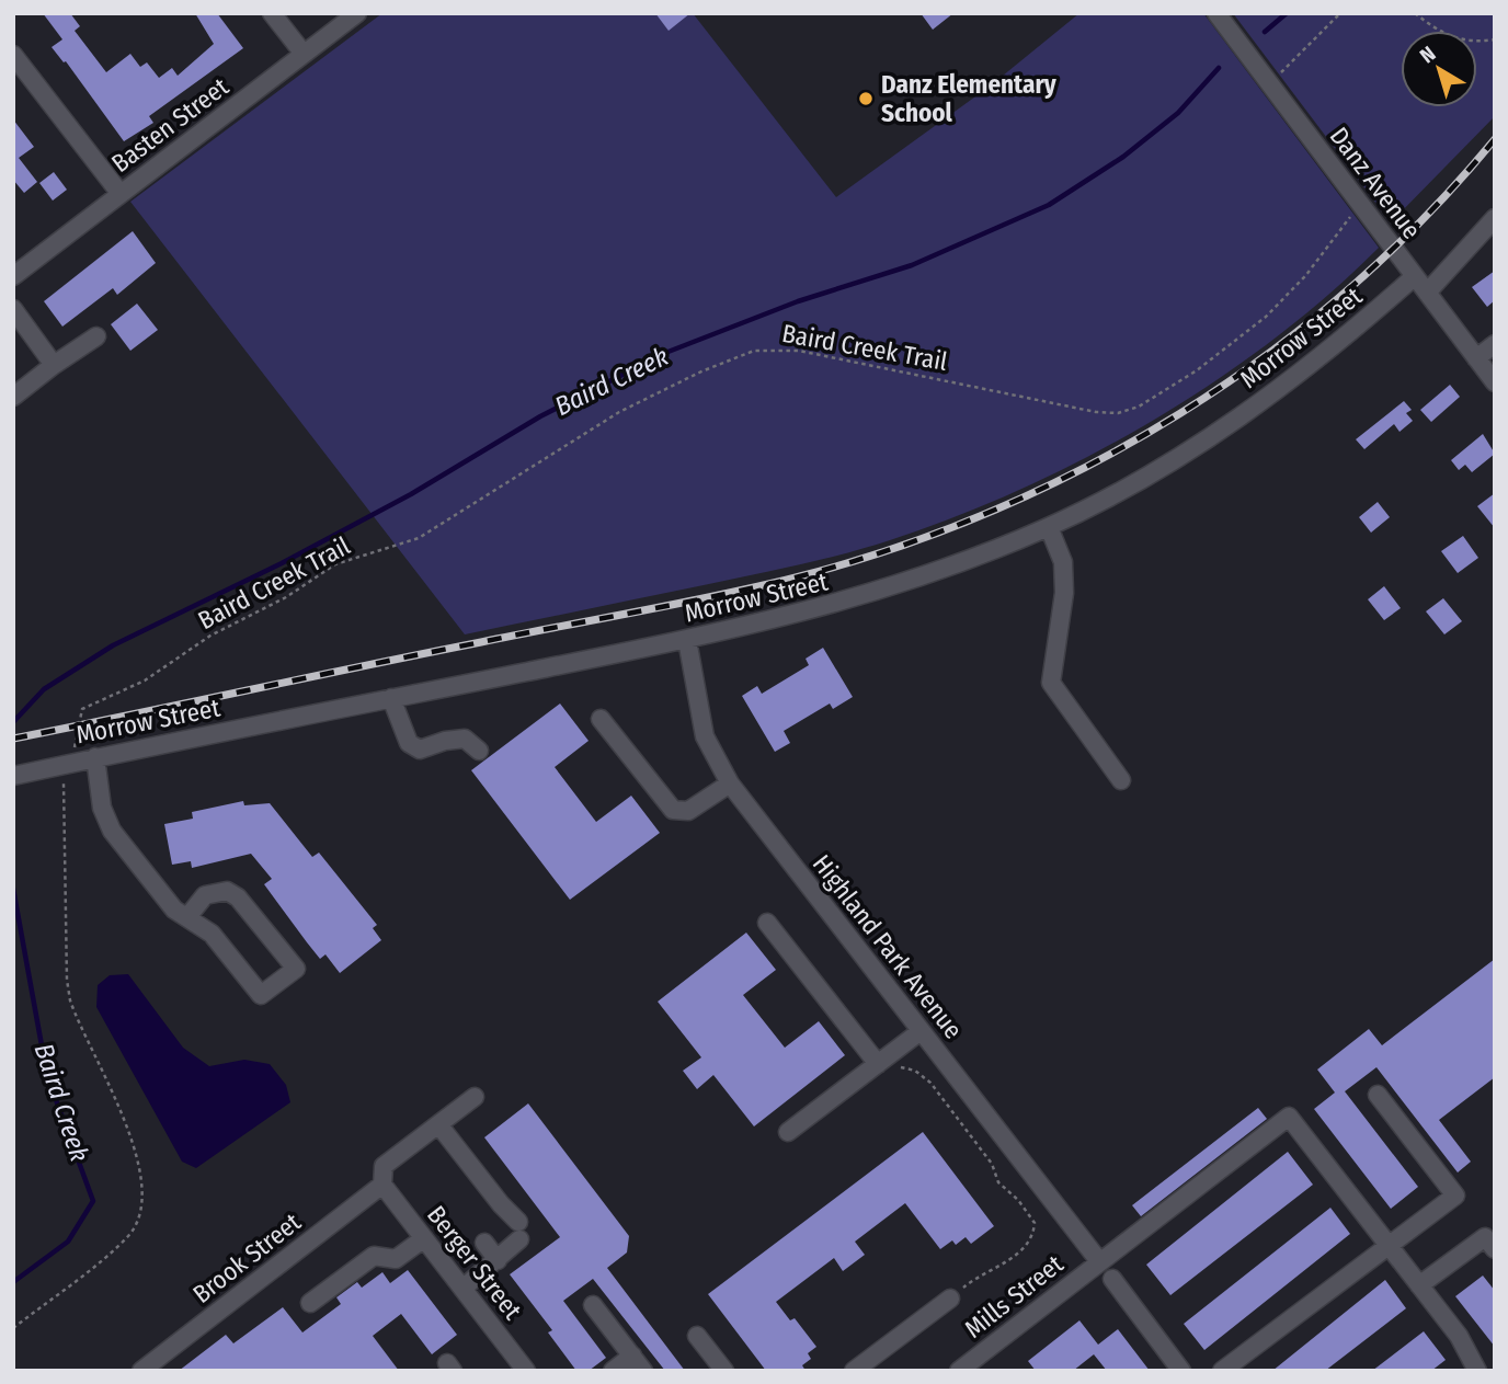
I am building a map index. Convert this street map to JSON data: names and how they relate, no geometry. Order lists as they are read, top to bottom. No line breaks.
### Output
{"streets":{"street":["Basten Street","Danz Avenue","Morrow Street","Highland Park Avenue","Brook Street","Berger Street","Mills Street"],"path":["Baird Creek Trail"]},"crossings":[["Danz Avenue","Morrow Street"],["Danz Avenue","Baird Creek Trail"],["Morrow Street","Baird Creek Trail"],["Morrow Street","Highland Park Avenue"],["Highland Park Avenue","Mills Street"],["Brook Street","Berger Street"]],"water":["Baird Creek"],"places":["Danz Elementary School"],"north":"top left"}
